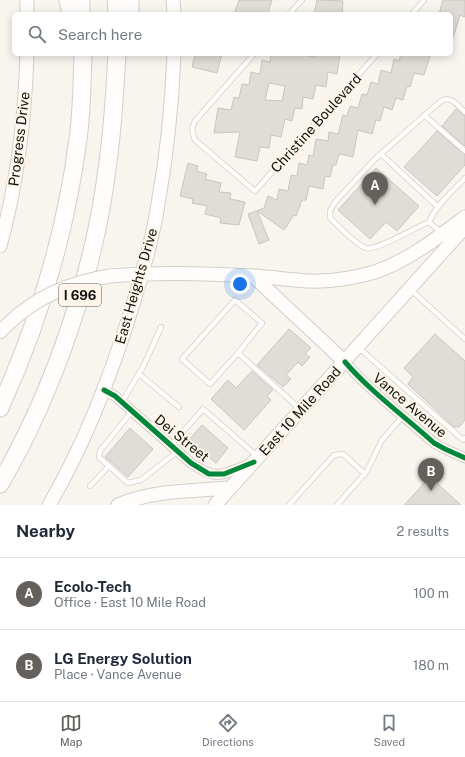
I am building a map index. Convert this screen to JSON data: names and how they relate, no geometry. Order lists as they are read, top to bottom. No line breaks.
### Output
{"streets":{"highway":["I 696"],"main road":["Progress Drive","East Heights Drive","East 10 Mile Road"],"street":["Vance Avenue","Dei Street"],"lane":["Christine Boulevard"]},"crossings":[["East Heights Drive","Dei Street"],["Vance Avenue","East 10 Mile Road"],["East 10 Mile Road","Dei Street"]],"page":{"search":"Search here","pins":["A","B"],"heading":["Nearby","2 results"],"list":[{"mark":"A","name":"Ecolo-Tech","note":"Office · East 10 Mile Road","value":"100 m"},{"mark":"B","name":"LG Energy Solution","note":"Place · Vance Avenue","value":"180 m"}],"nav":["Map","Directions","Saved"]}}
